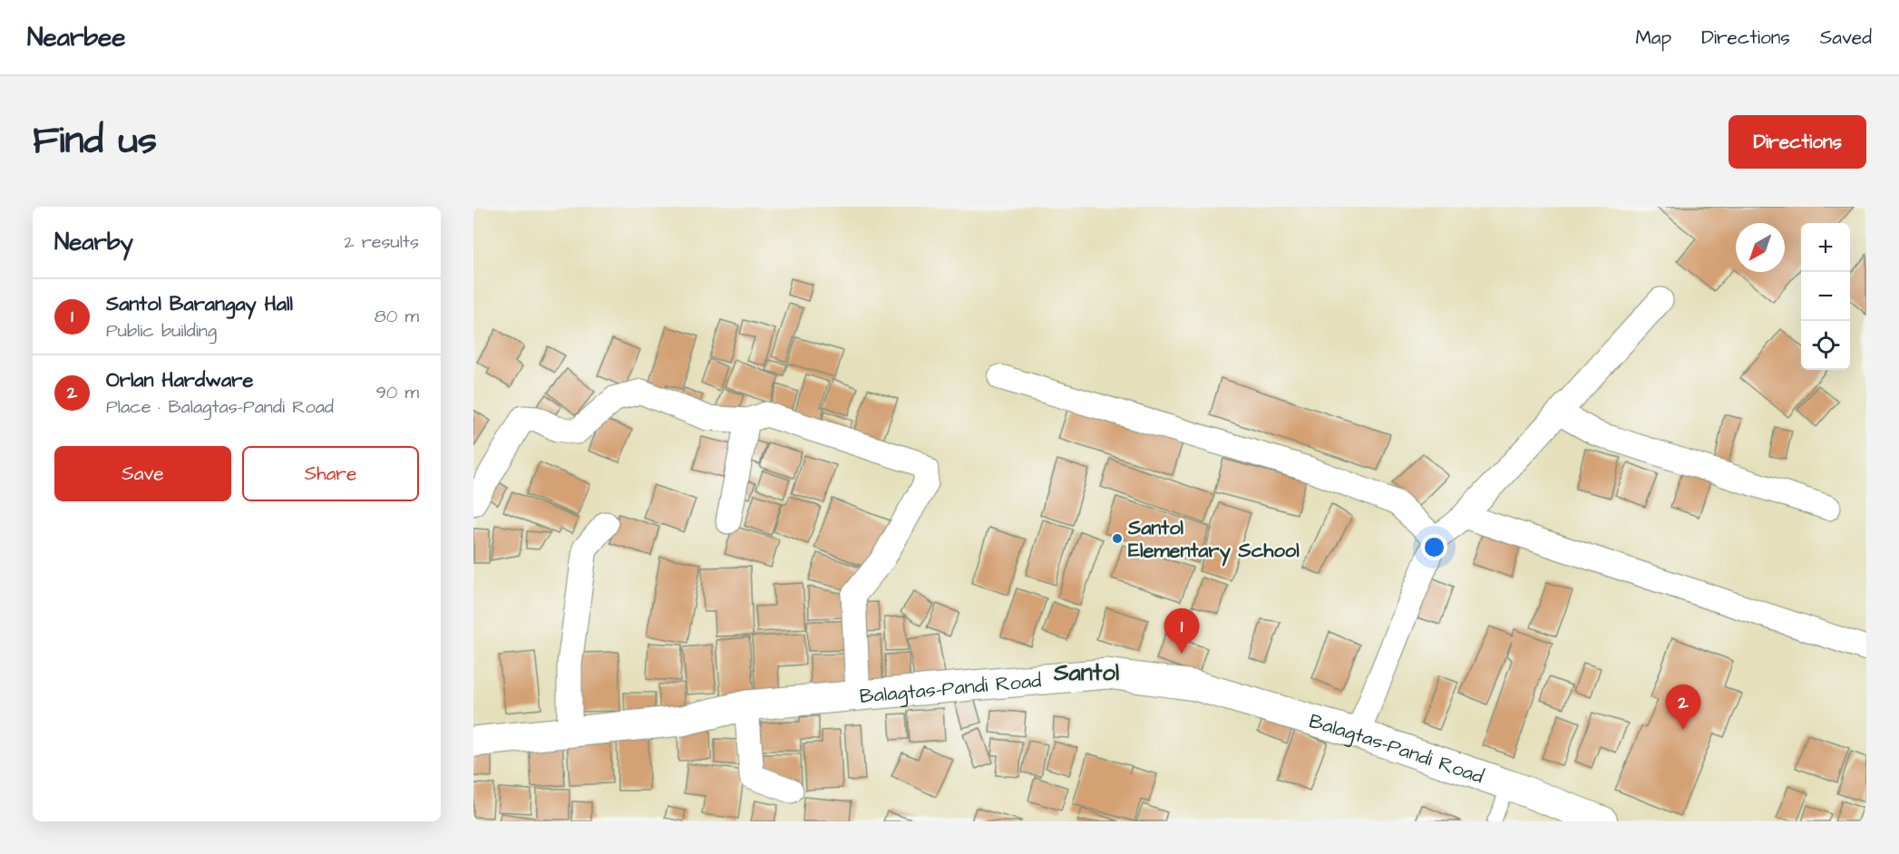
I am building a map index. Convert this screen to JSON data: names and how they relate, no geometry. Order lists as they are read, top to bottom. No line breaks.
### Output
{"streets":{"main road":["Balagtas-Pandi Road"]},"districts":["Santol"],"places":["Santol Elementary School"],"north":"bottom left","page":{"header":"Nearbee","nav":["Map","Directions","Saved"],"title":"Find us","buttons":["Directions",["Save","Share"]],"heading":["Nearby","2 results"],"map_buttons":["+","−"],"list":[{"mark":"1","name":"Santol Barangay Hall","note":"Public building","value":"80 m"},{"mark":"2","name":"Orlan Hardware","note":"Place · Balagtas-Pandi Road","value":"90 m"}],"pins":["1","2"]}}
